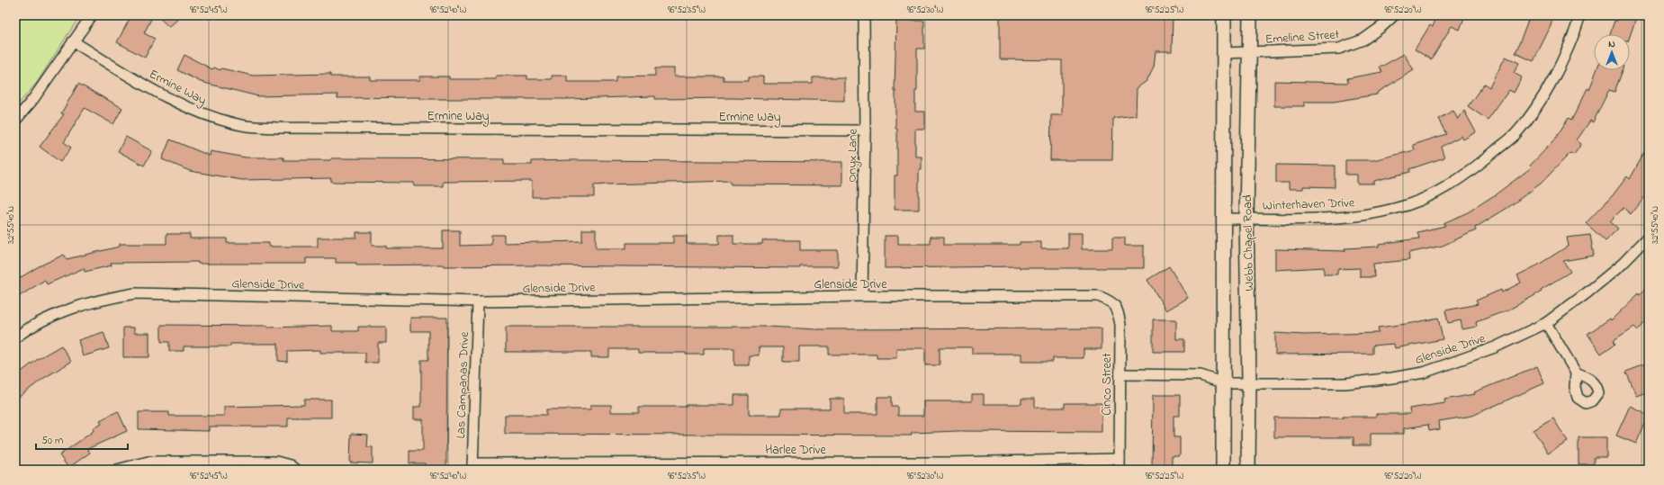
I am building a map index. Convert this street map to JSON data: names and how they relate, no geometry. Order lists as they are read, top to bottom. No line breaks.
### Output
{"streets":{"main road":["Webb Chapel Road"],"street":["Emeline Street","Ermine Way","Onyx Lane","Winterhaven Drive","Glenside Drive","Cinco Street","Las Campanas Drive","Harlee Drive"]},"crossings":[["Emeline Street","Webb Chapel Road"],["Ermine Way","Onyx Lane"],["Onyx Lane","Glenside Drive"],["Winterhaven Drive","Webb Chapel Road"],["Webb Chapel Road","Glenside Drive"],["Glenside Drive","Cinco Street"],["Glenside Drive","Las Campanas Drive"],["Cinco Street","Harlee Drive"],["Las Campanas Drive","Harlee Drive"]],"scale_bar":"50 m","north":"top","coordinates":["96°52'45\"W","96°52'40\"W","96°52'35\"W","96°52'30\"W","96°52'25\"W","96°52'20\"W","32°55'40\"N"]}
